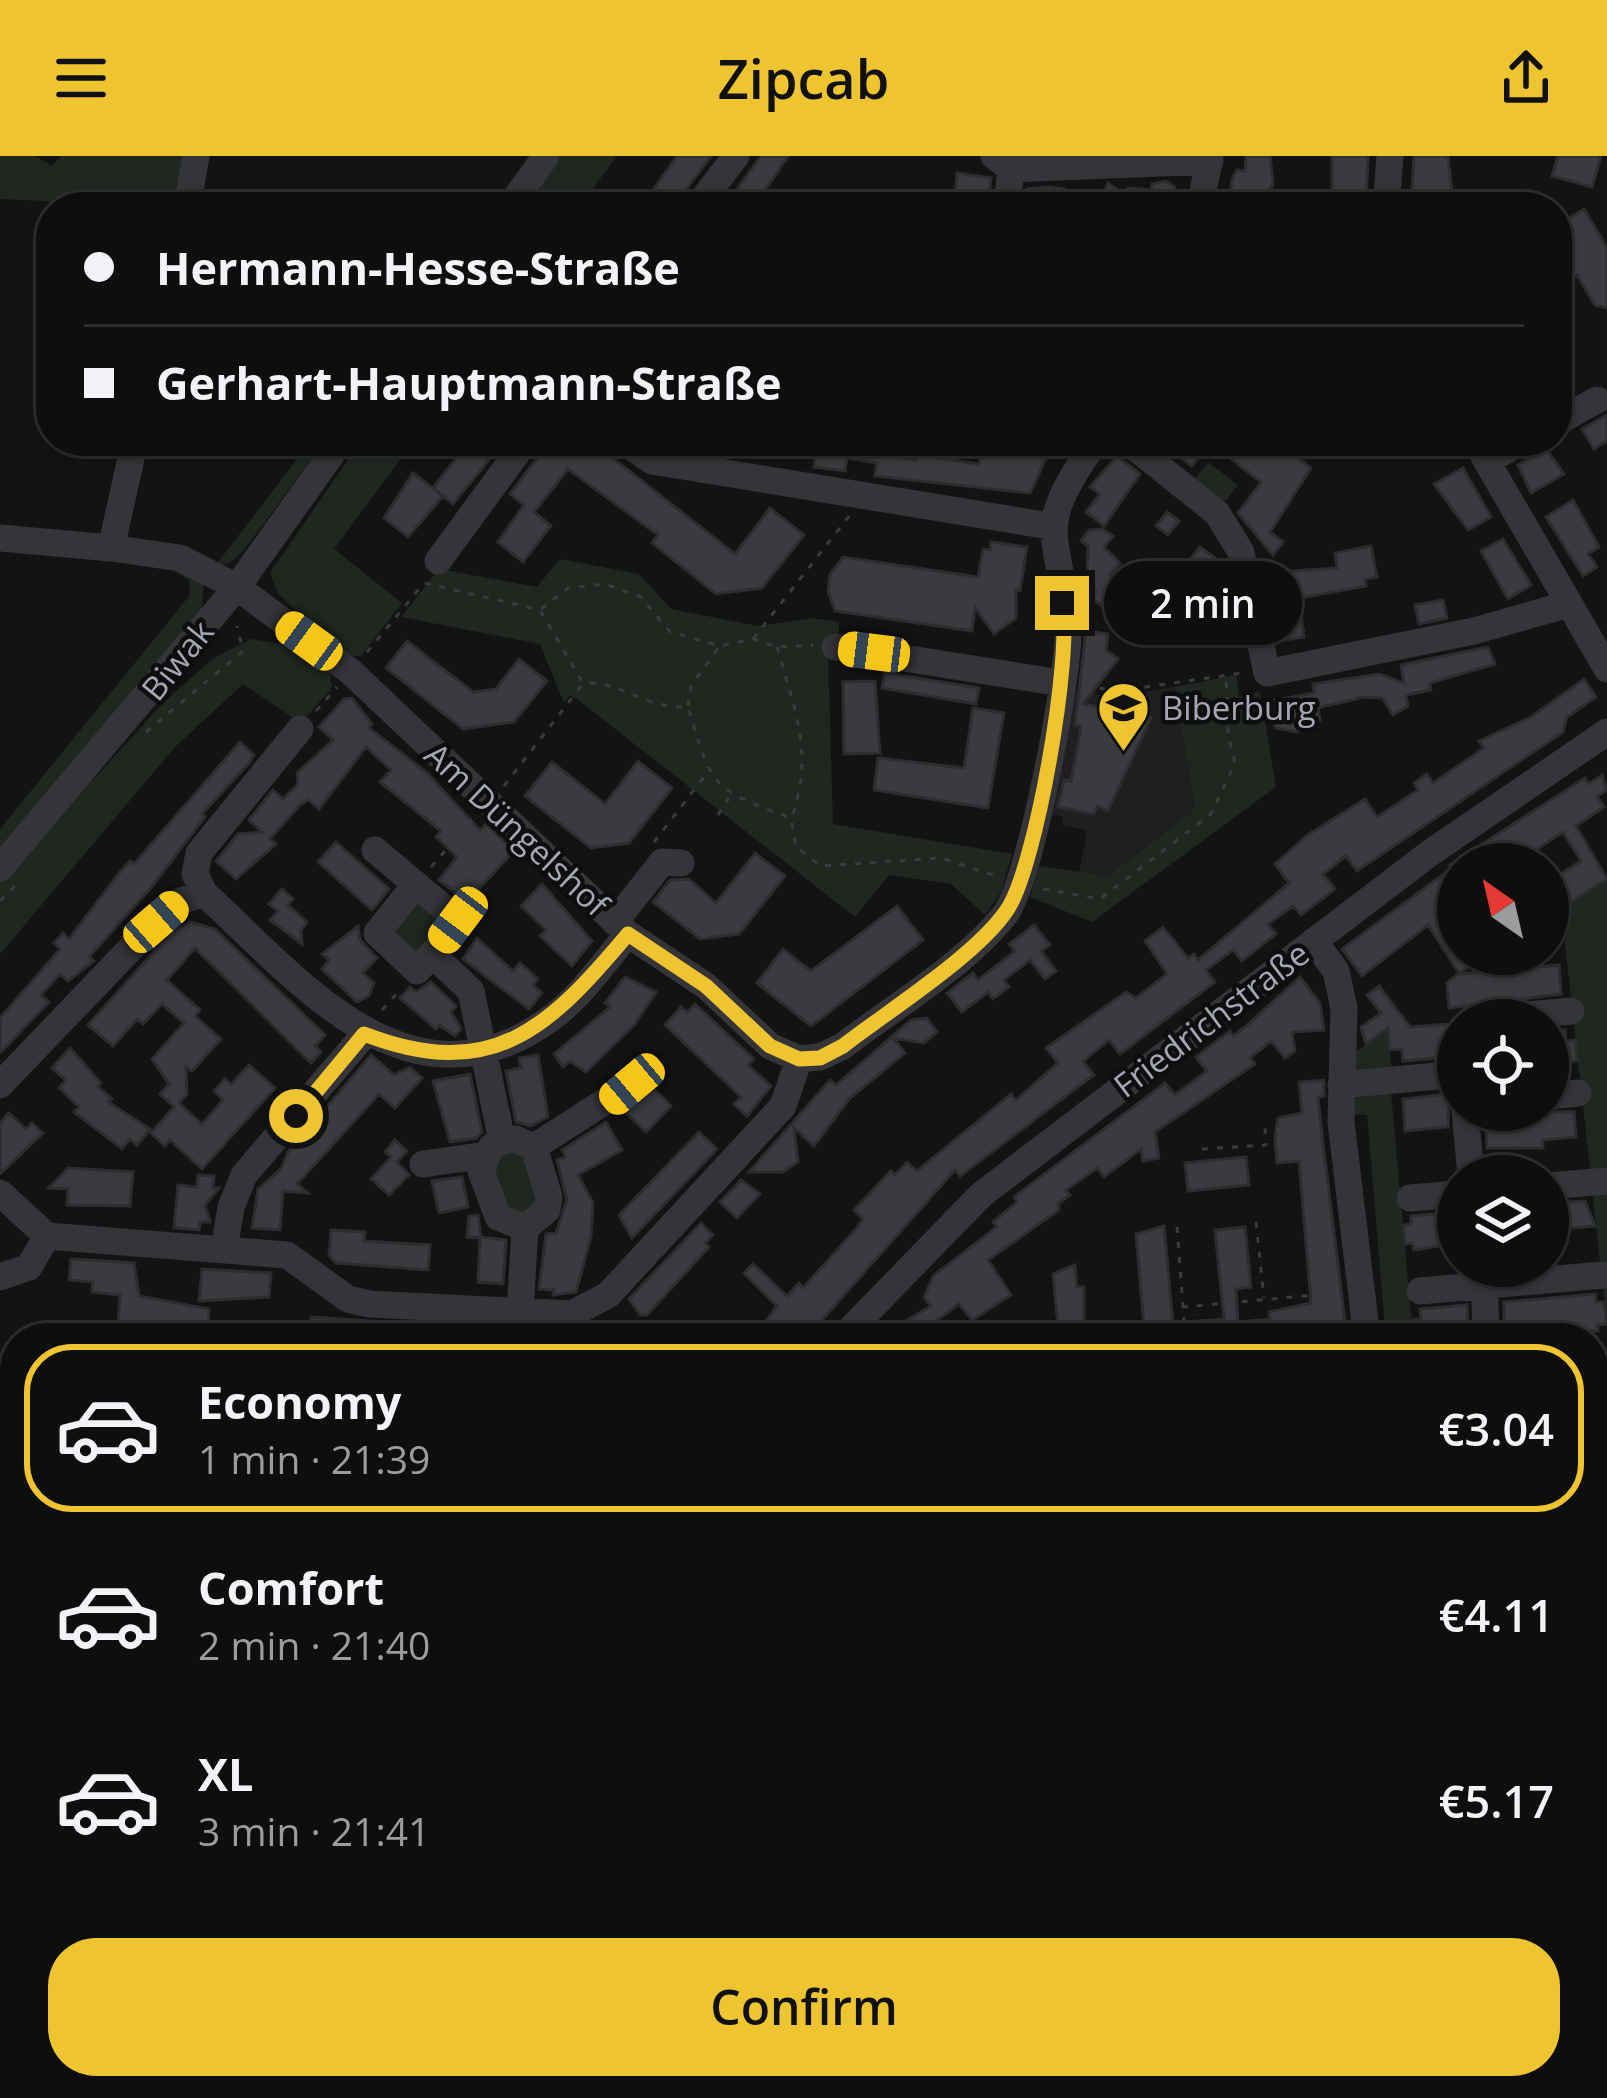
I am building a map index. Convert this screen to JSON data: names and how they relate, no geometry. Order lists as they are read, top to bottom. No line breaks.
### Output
{"streets":{"street":["Biwak","Am Düngelshof","Friedrichstraße"]},"crossings":[["Biwak","Am Düngelshof"]],"places":{"school or university":["Biberburg"]},"north":"top left","page":{"header":"Zipcab","banner":["Hermann-Hesse-Straße","Gerhart-Hauptmann-Straße"],"bubble":"2 min","list":[{"name":"Economy","note":"1 min · 21:39","value":"€3.04"},{"name":"Comfort","note":"2 min · 21:40","value":"€4.11"},{"name":"XL","note":"3 min · 21:41","value":"€5.17"}],"buttons":"Confirm"}}
